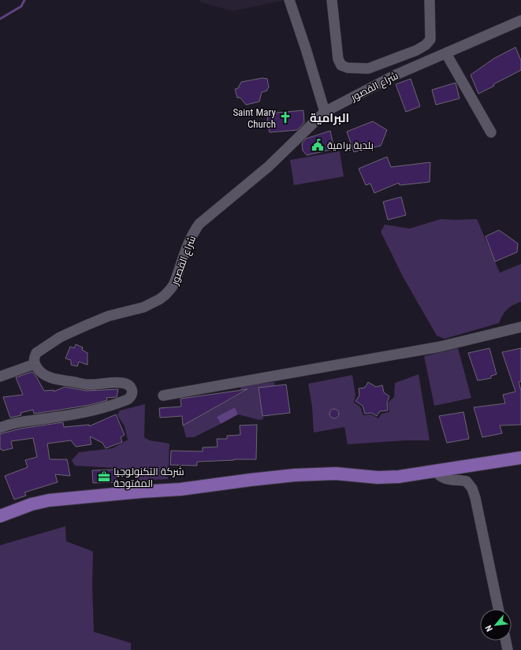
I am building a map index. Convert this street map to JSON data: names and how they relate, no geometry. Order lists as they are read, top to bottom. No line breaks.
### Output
{"streets":{"street":["شراع القصور"]},"districts":["البرامية"],"places":{"church":["Saint Mary Church"],"public building":["بلدية برامية"],"office":["شركة التكنولوجيا المفتوحة"]},"north":"bottom left"}
